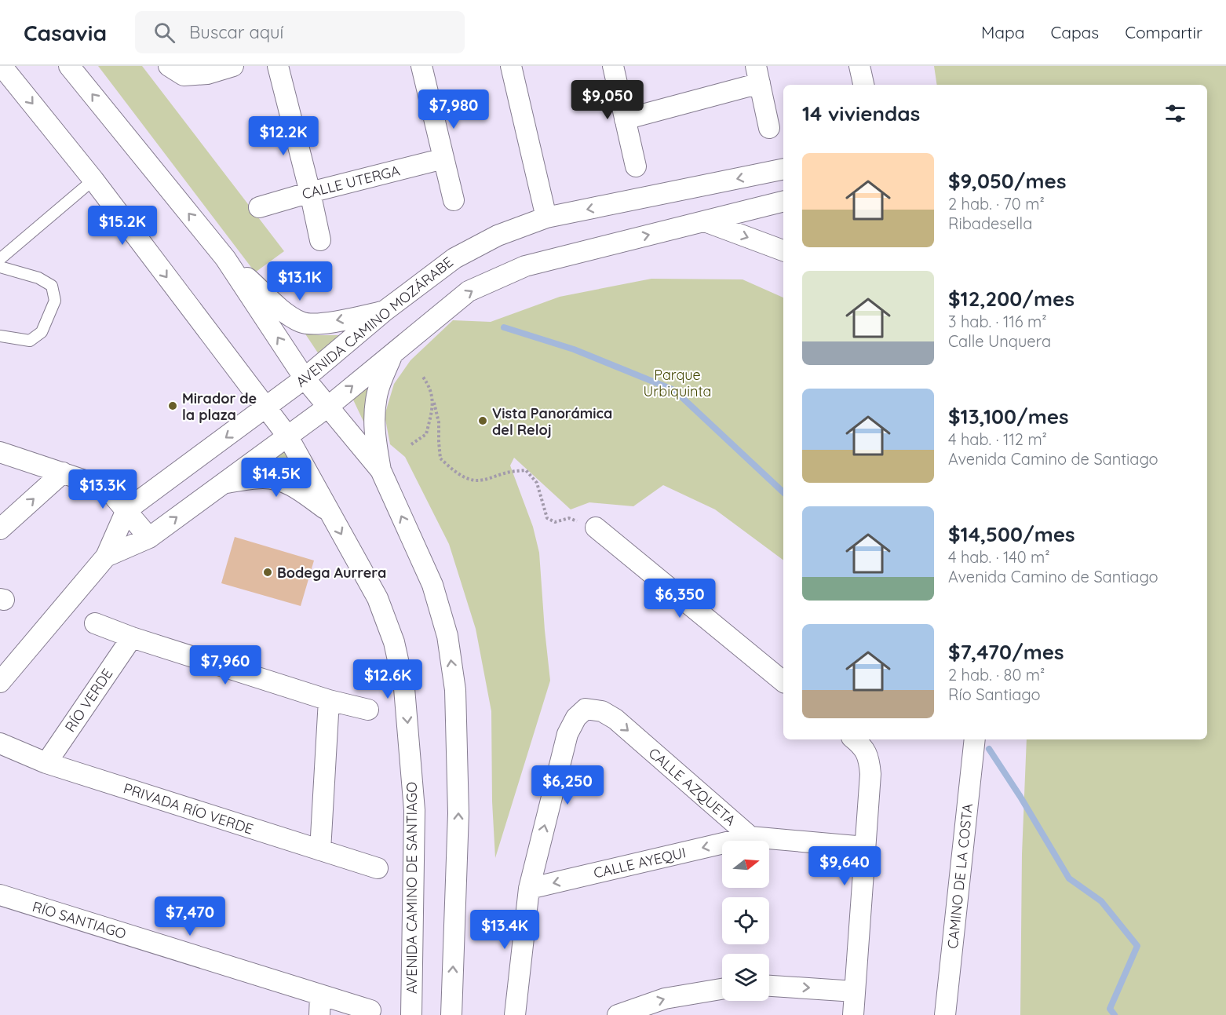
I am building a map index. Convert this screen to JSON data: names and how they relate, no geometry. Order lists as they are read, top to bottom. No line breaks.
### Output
{"streets":{"street":["CALLE UTERGA","AVENIDA CAMINO MOZÁRABE","RÍO VERDE","CALLE AZQUETA","PRIVADA RÍO VERDE","CALLE AYEQUI","CAMINO DE LA COSTA","AVENIDA CAMINO DE SANTIAGO","RÍO SANTIAGO"]},"crossings":[["AVENIDA CAMINO MOZÁRABE","AVENIDA CAMINO DE SANTIAGO"],["RÍO VERDE","PRIVADA RÍO VERDE"],["CALLE AZQUETA","CALLE AYEQUI"]],"parks":["Parque Urbiquinta"],"places":["Mirador de la plaza","Vista Panorámica del Reloj","Bodega Aurrera"],"north":"right","page":{"header":"Casavia","search":"Buscar aquí","nav":["Mapa","Capas","Compartir"],"price":["$9,050","$7,980","$12.2K","$15.2K","$13.1K","$14.5K","$13.3K","$6,350","$7,960","$12.6K","$6,250","$9,640","$7,470","$13.4K"],"heading":"14 viviendas","list":[{"name":"$9,050/mes","note":"2 hab. · 70 m² · Ribadesella"},{"name":"$12,200/mes","note":"3 hab. · 116 m² · Calle Unquera"},{"name":"$13,100/mes","note":"4 hab. · 112 m² · Avenida Camino de Santiago"},{"name":"$14,500/mes","note":"4 hab. · 140 m² · Avenida Camino de Santiago"},{"name":"$7,470/mes","note":"2 hab. · 80 m² · Río Santiago"}]}}
